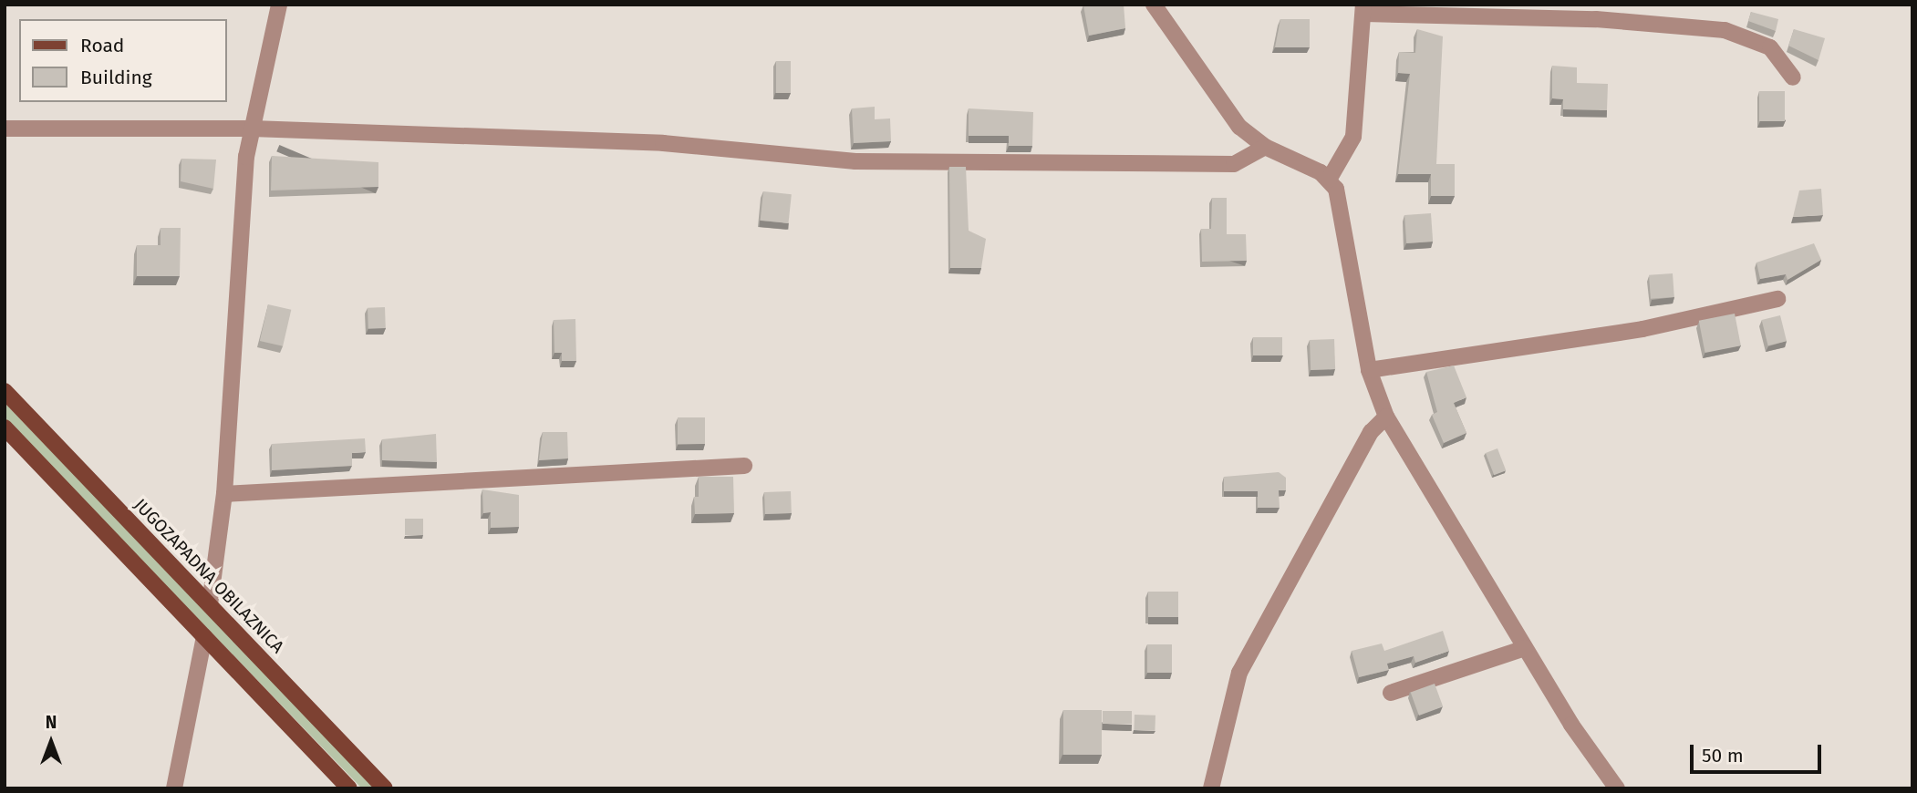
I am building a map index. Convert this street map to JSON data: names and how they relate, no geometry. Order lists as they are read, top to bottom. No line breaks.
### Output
{"streets":{"main road":["JUGOZAPADNA OBILAZNICA"]},"legend":["Road","Building"],"scale_bar":"50 m","north":"top"}
